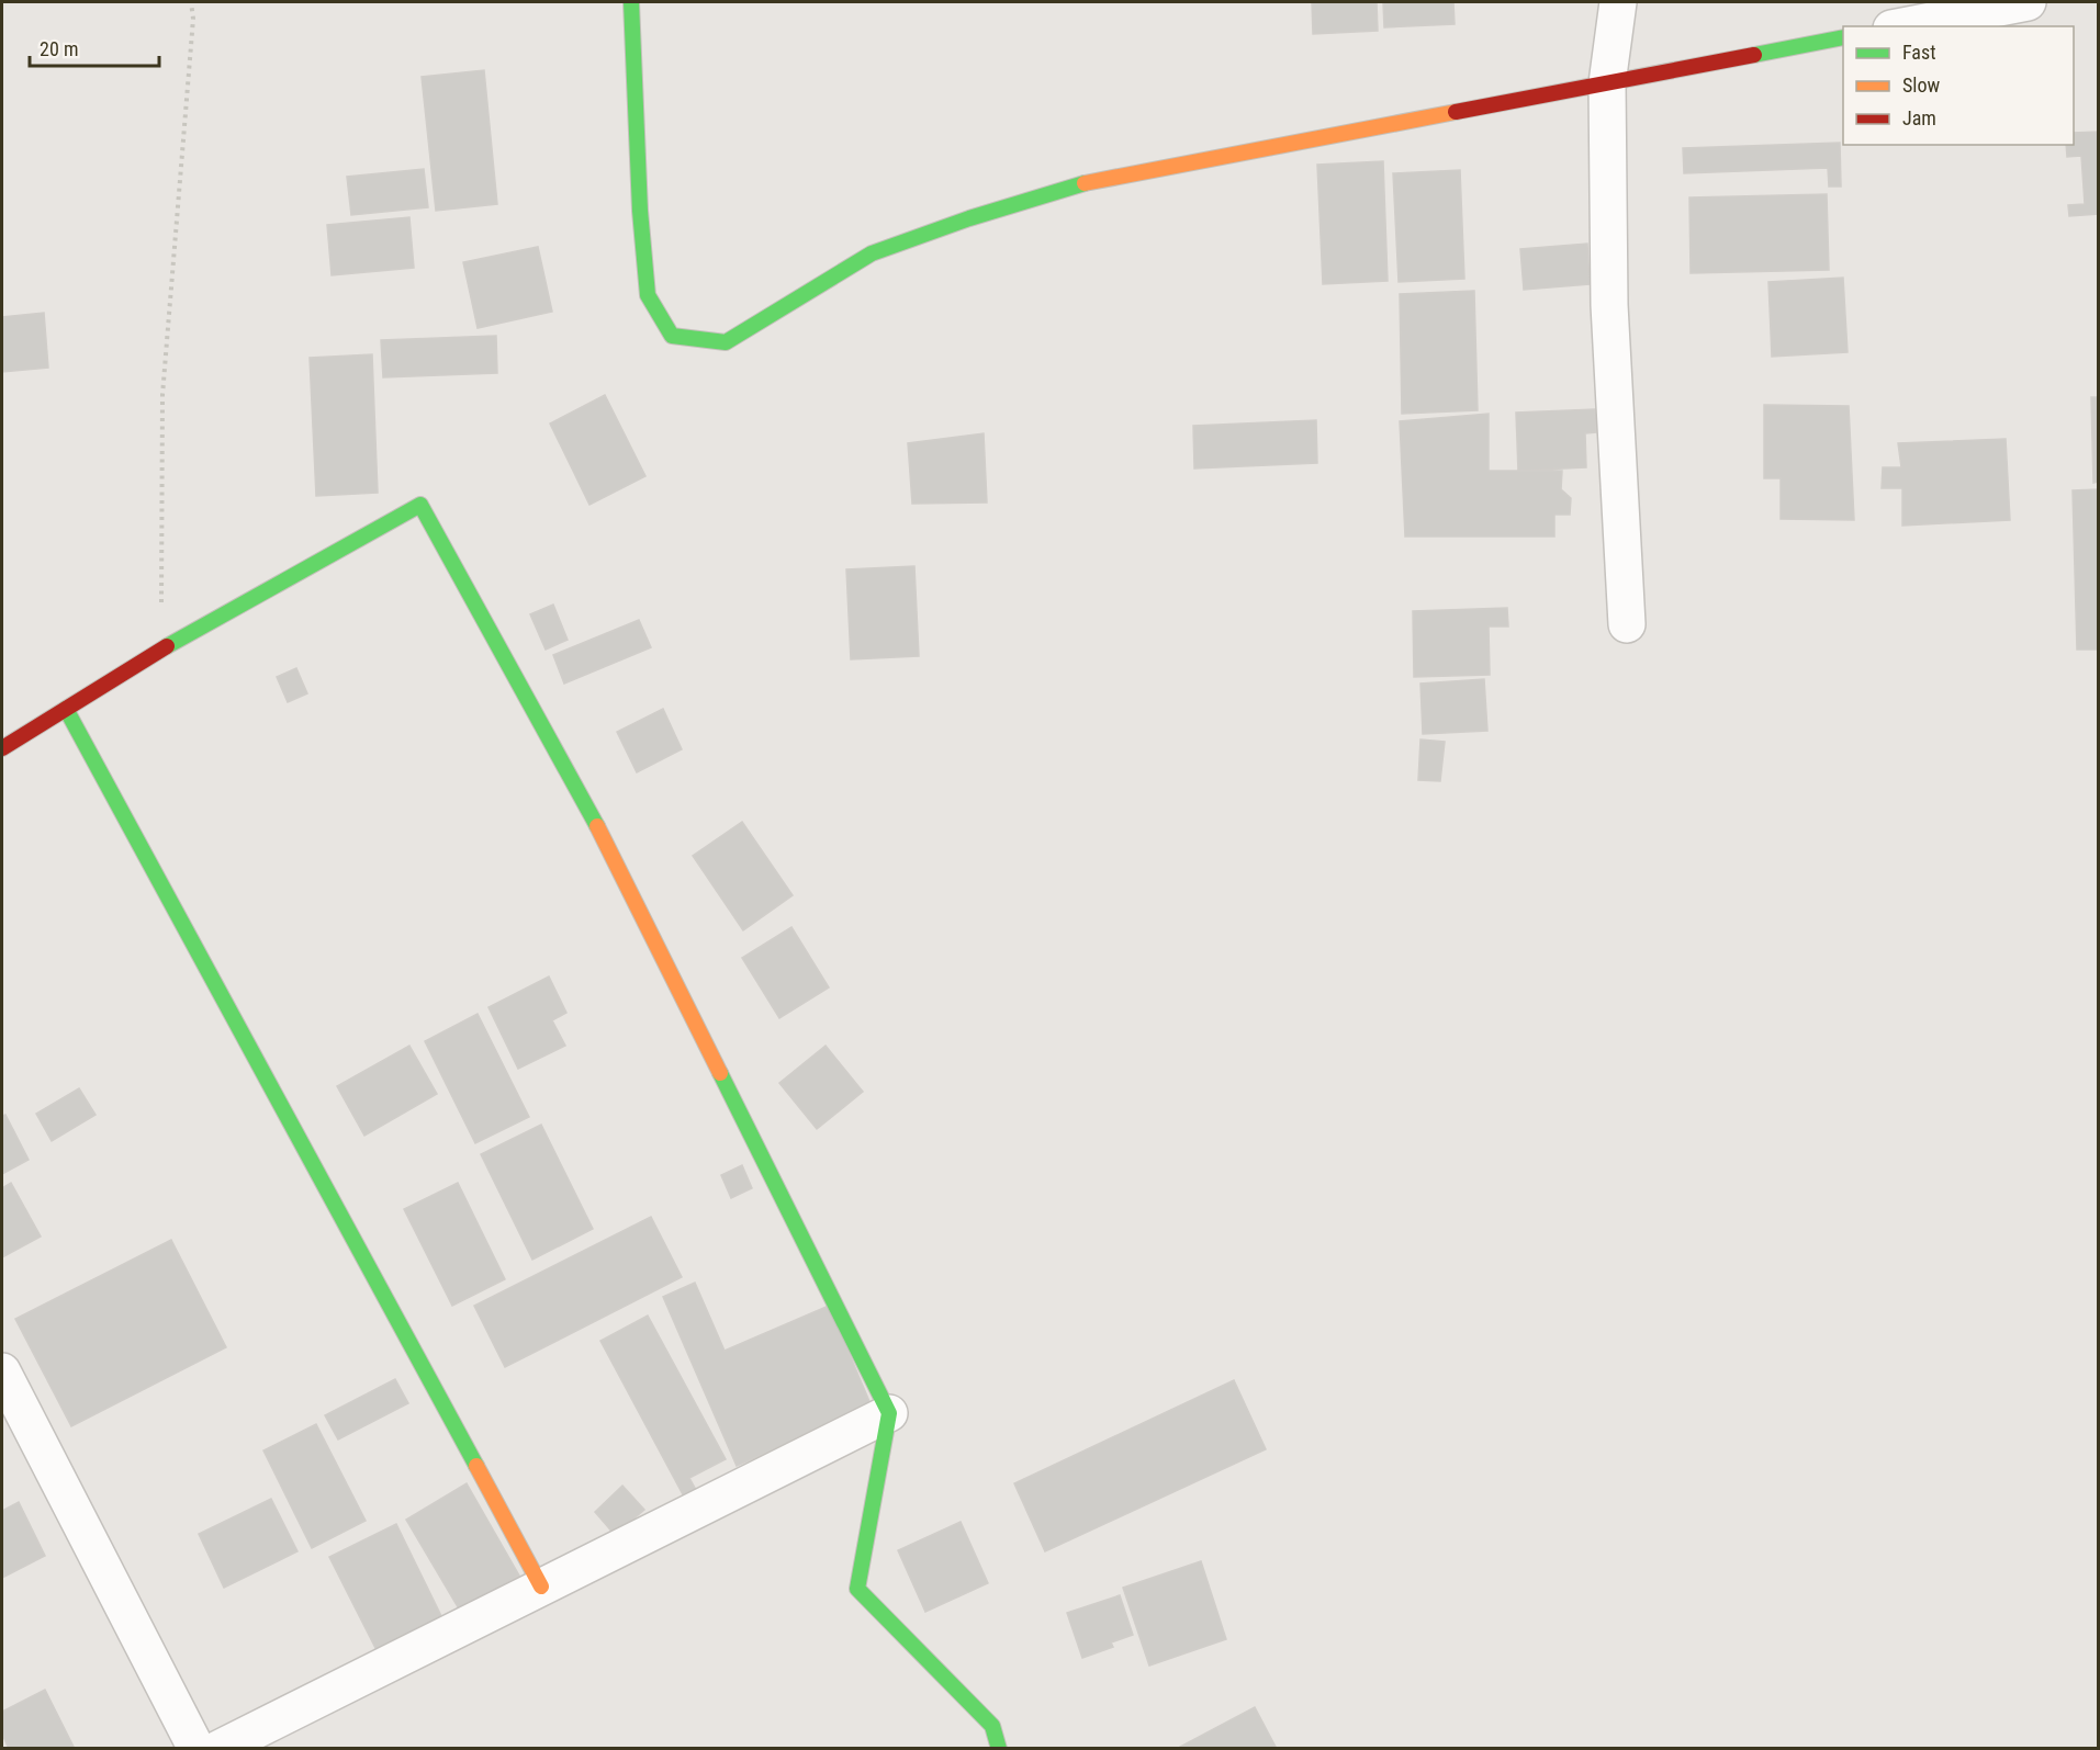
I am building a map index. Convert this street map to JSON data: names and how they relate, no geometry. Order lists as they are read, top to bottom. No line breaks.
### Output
{"legend":["Fast","Slow","Jam"],"scale_bar":"20 m"}
